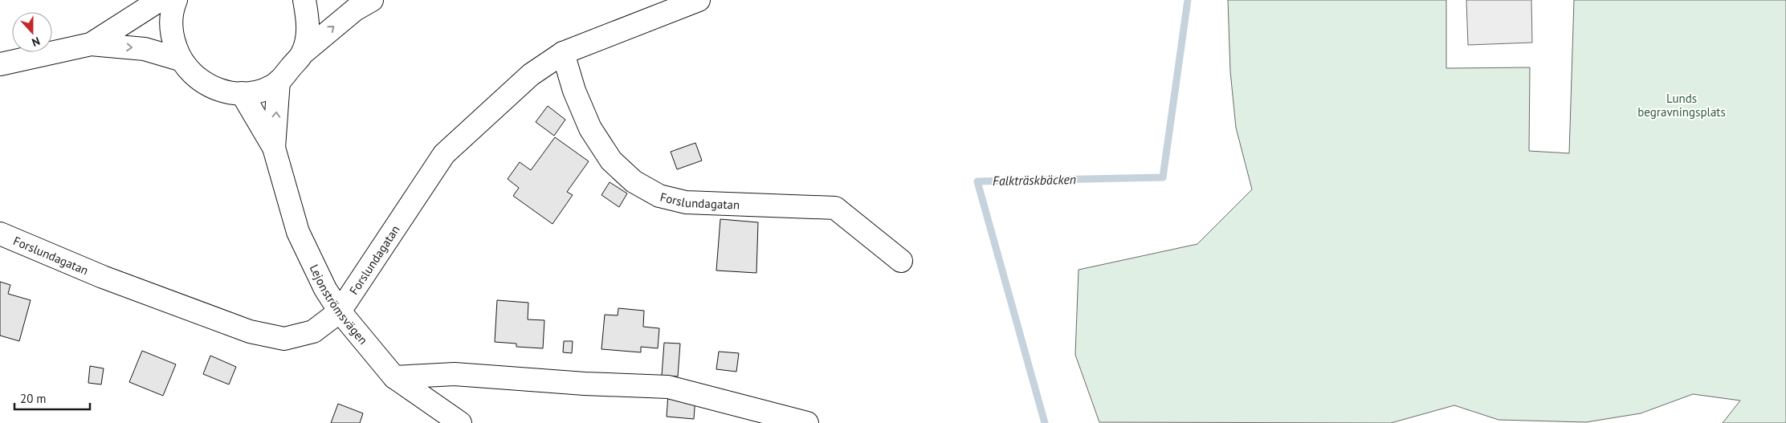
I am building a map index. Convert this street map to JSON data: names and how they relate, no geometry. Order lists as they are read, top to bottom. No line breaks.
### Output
{"streets":{"street":["Forslundagatan","Lejonströmsvägen"]},"crossings":[["Forslundagatan","Lejonströmsvägen"]],"water":["Falkträskbäcken"],"parks":["Lunds begravningsplats"],"scale_bar":"20 m","north":"bottom"}
